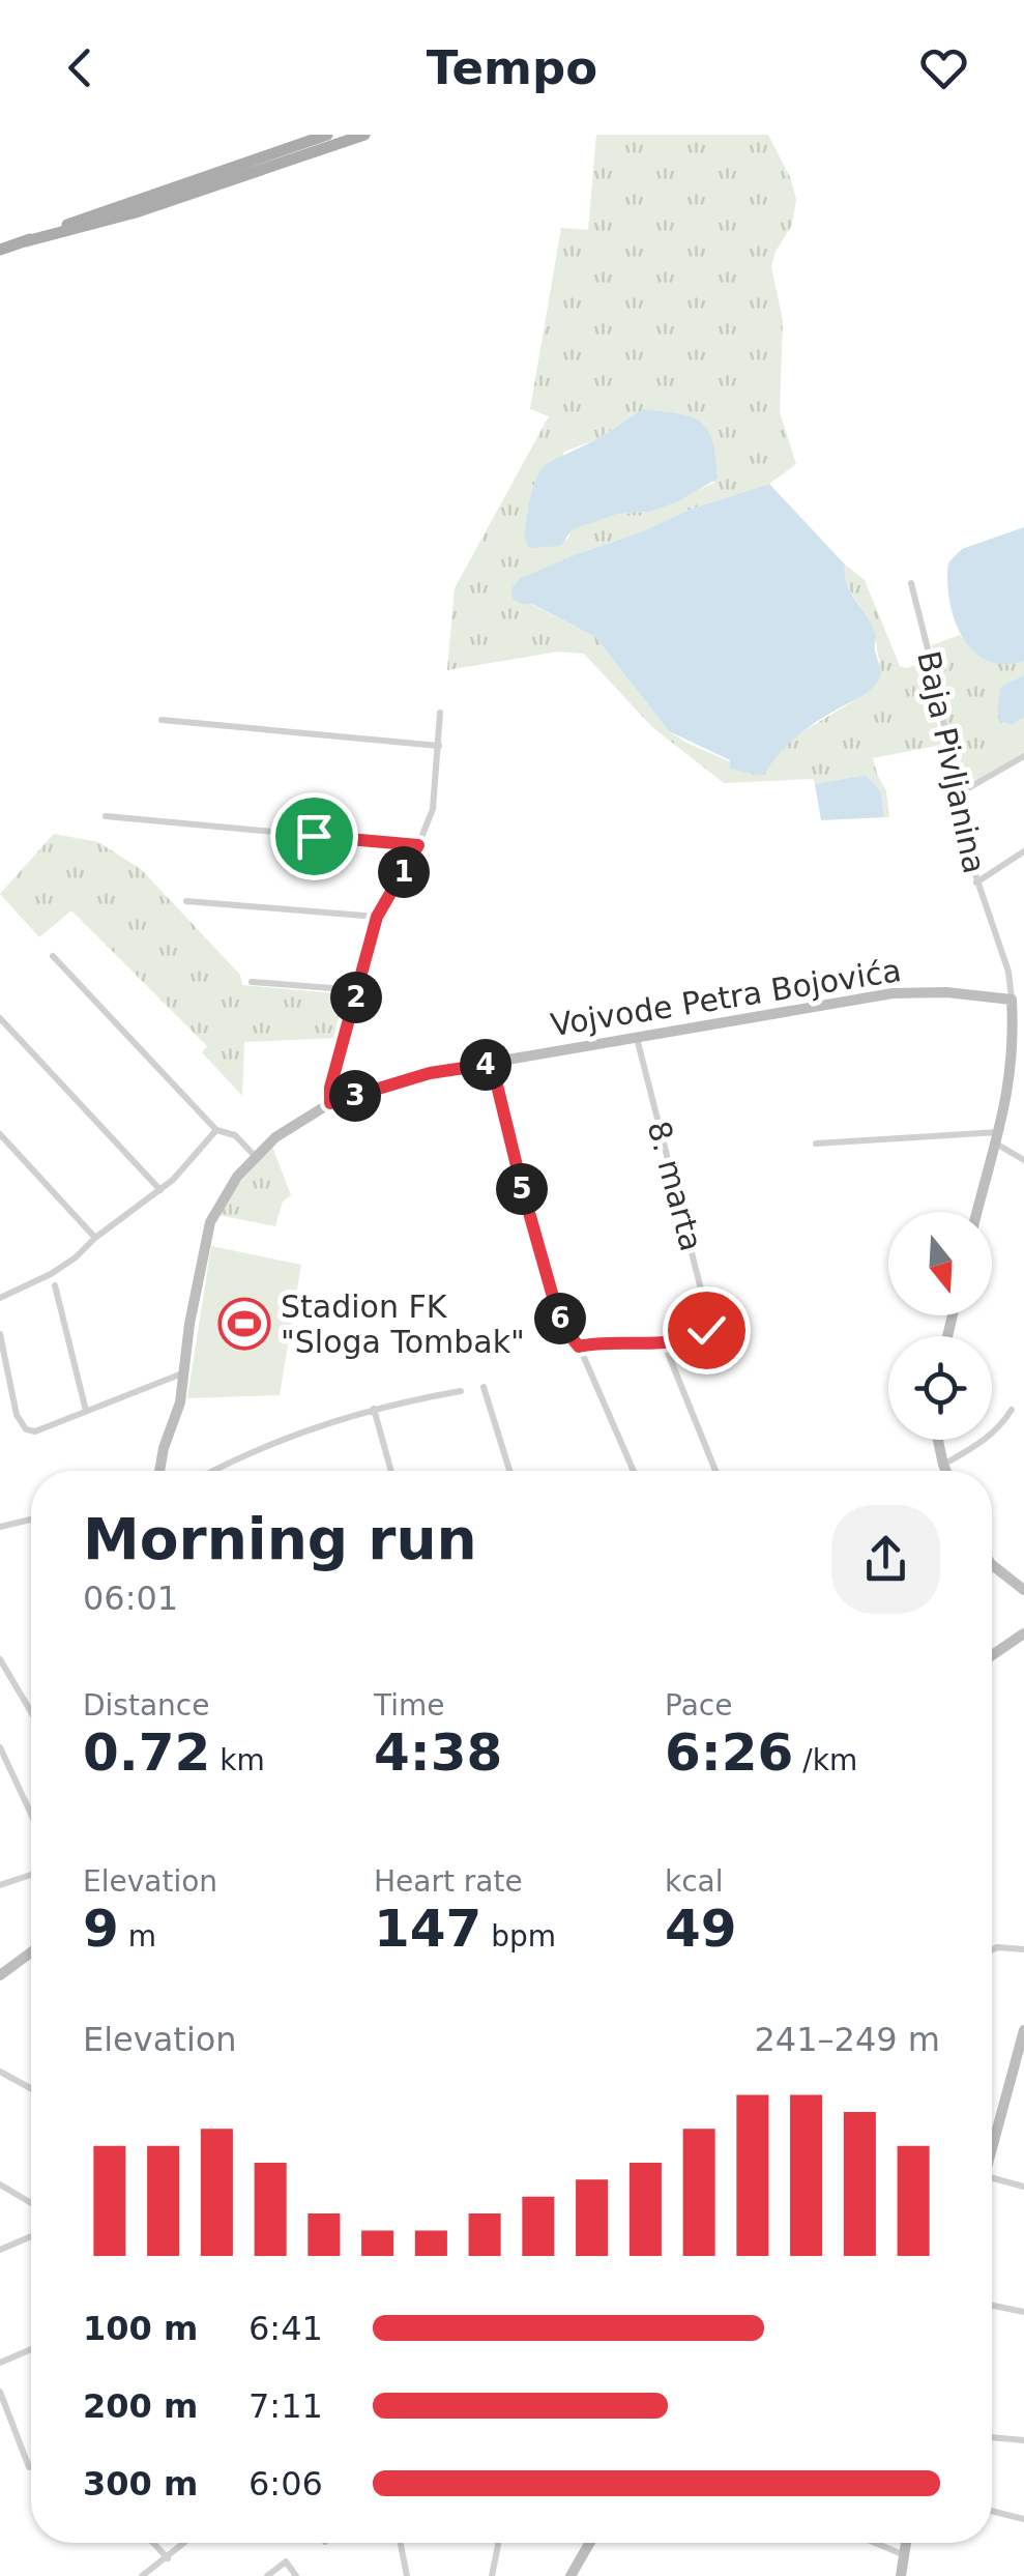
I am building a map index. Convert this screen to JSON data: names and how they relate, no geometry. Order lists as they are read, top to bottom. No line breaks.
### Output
{"streets":{"street":["Baja Pivljanina","Vojvode Petra Bojovića","8. marta"]},"crossings":[["Baja Pivljanina","Vojvode Petra Bojovića"],["Vojvode Petra Bojovića","8. marta"]],"places":{"sports":["Stadion FK \"Sloga Tombak\""]},"north":"bottom","page":{"header":"Tempo","pins":["1","2","4","3","5","6"],"heading":["Morning run","06:01"],"stats":[["Distance","0.72 km"],["Time","4:38"],["Pace","6:26 /km"],["Elevation","9 m"],["Heart rate","147 bpm"],["kcal","49"]],"chart":["Elevation","241–249 m"],"list":[{"name":"100 m","note":"6:41"},{"name":"200 m","note":"7:11"},{"name":"300 m","note":"6:06"}]}}
